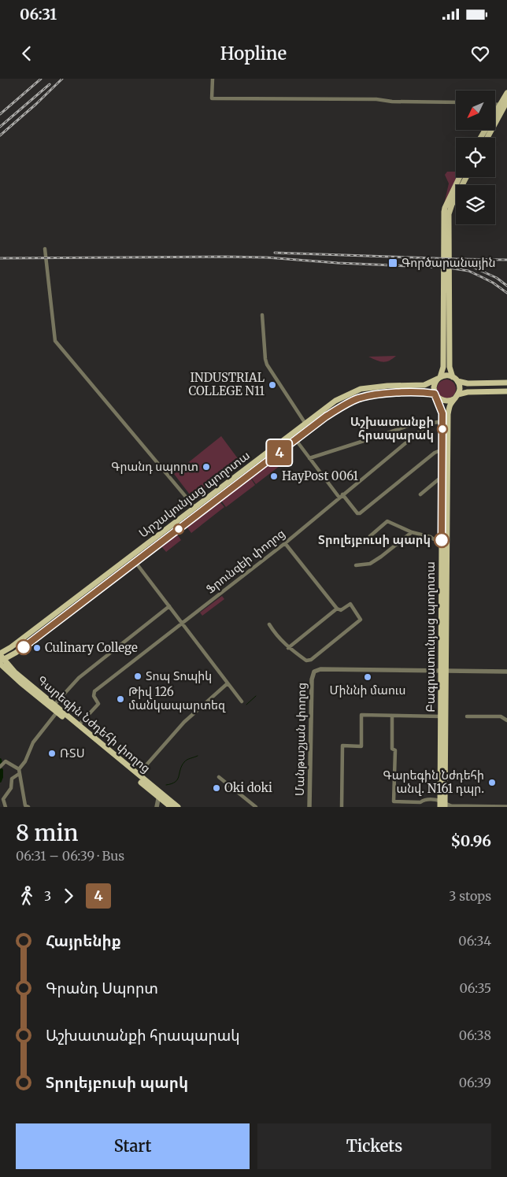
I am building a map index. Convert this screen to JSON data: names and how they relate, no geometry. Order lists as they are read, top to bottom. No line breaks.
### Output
{"streets":{"main road":["Արշակունյաց պողոտա","Բագրատունյաց պողոտա","Գարեգին Նժդեհի փողոց"],"street":["Ֆրունզեի փողոց","Մանթաշյան փողոց"]},"crossings":[["Արշակունյաց պողոտա","Բագրատունյաց պողոտա"],["Արշակունյաց պողոտա","Գարեգին Նժդեհի փողոց"],["Ֆրունզեի փողոց","Բագրատունյաց պողոտա"],["Ֆրունզեի փողոց","Գարեգին Նժդեհի փողոց"],["Բագրատունյաց պողոտա","Մանթաշյան փողոց"]],"places":{"transit":["Գործարանային"],"other":["INDUSTRIAL COLLEGE N11","Աշխատանքի հրապարակ","Գրանդ սպորտ","HayPost 0061","Տրոլեյբուսի պարկ","Culinary College","Տոպ Տոպիկ","Միննի մաուս","Թիվ 126 մանկապարտեզ","ՌՏՍ","Գարեգին Նժդեհի անվ. N161 դպր.","Oki doki"]},"lines":["bus line 4"],"north":"bottom left","page":{"status":"06:31","header":"Hopline","on_map":"4","heading":["8 min","06:31 – 06:39 · Bus","$0.96"],"legs":["3","4","3 stops"],"list":[{"name":"Հայրենիք","value":"06:34"},{"name":"Գրանդ Սպորտ","value":"06:35"},{"name":"Աշխատանքի հրապարակ","value":"06:38"},{"name":"Տրոլեյբուսի պարկ","value":"06:39"}],"buttons":["Start","Tickets"]}}
